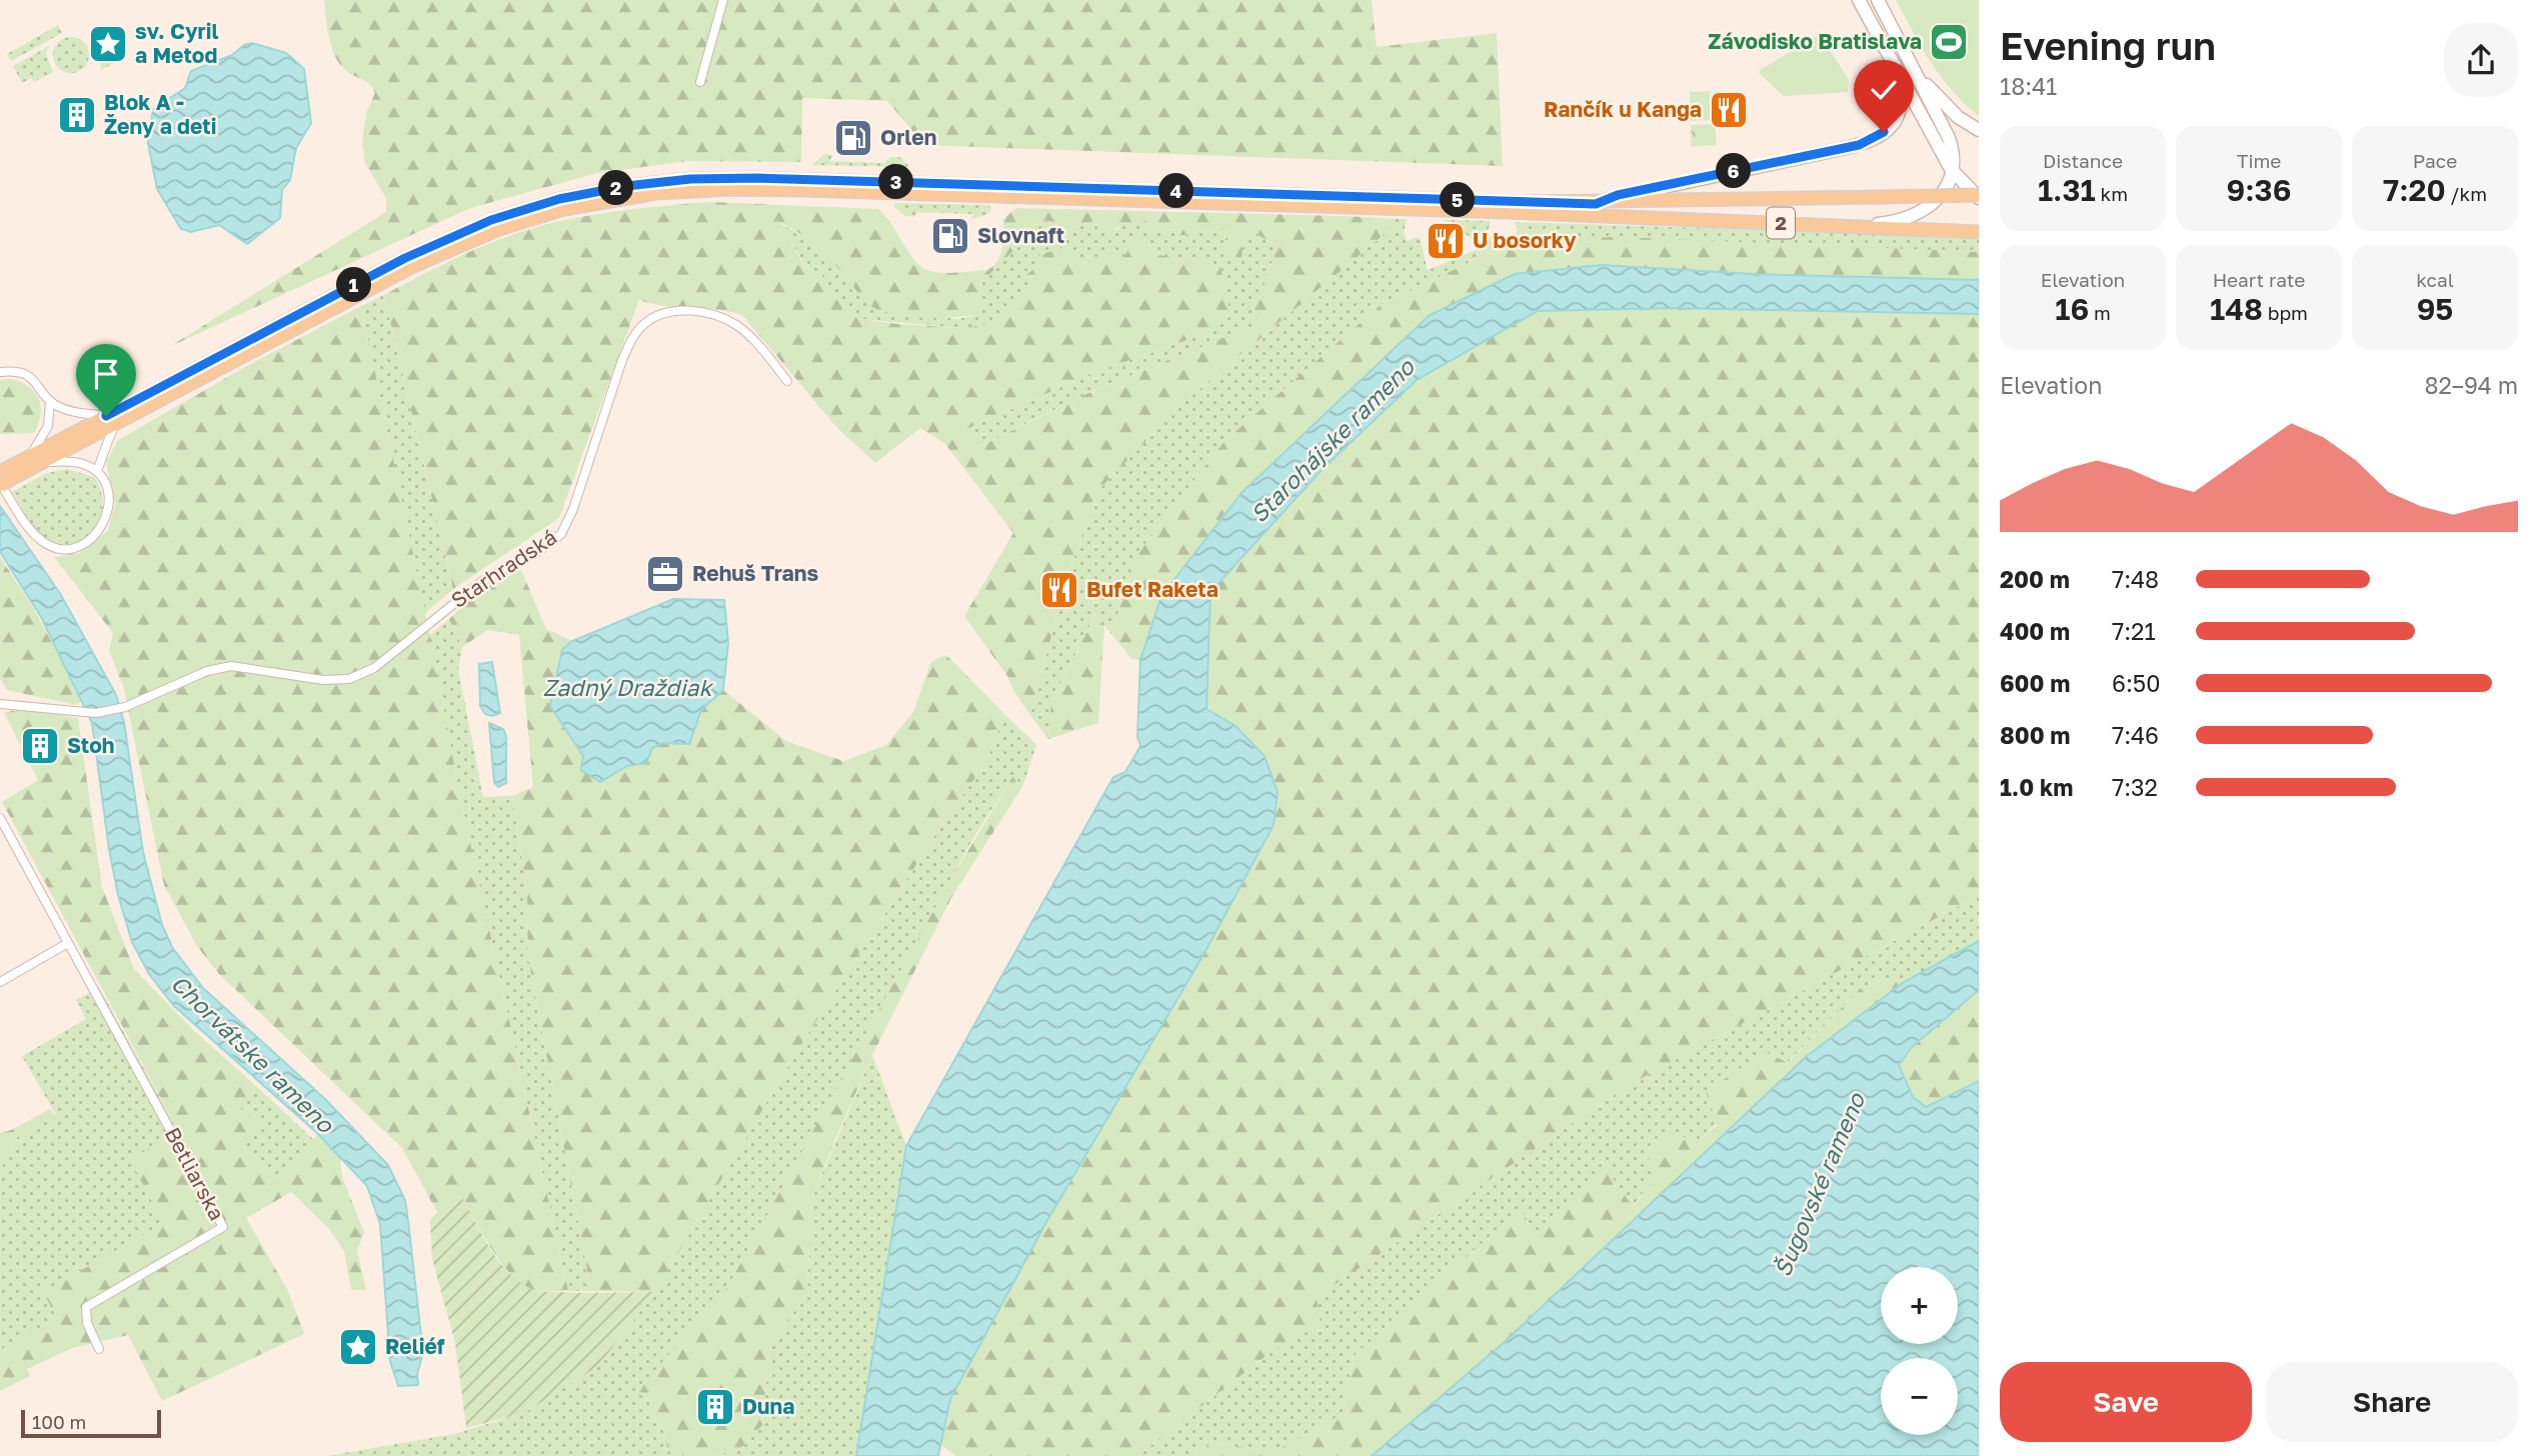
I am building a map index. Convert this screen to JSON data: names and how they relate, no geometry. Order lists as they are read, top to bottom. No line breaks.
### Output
{"streets":{"main road":["2"],"street":["Starhradská","Betliarska"]},"water":["Starohájske rameno","Zadný Draždiak","Chorvátske rameno","Šugovské rameno"],"places":{"sports":["Závodisko Bratislava"],"place":["sv. Cyril a Metod","Reliéf"],"restaurant":["Rančík u Kanga","U bosorky","Bufet Raketa"],"building":["Blok A - Ženy a deti","Stoh","Duna"],"fuel station":["Orlen","Slovnaft"],"office":["Rehuš Trans"]},"scale_bar":"100 m","page":{"heading":["Evening run","18:41"],"stats":[["Distance","1.31 km"],["Time","9:36"],["Pace","7:20 /km"],["Elevation","16 m"],["Heart rate","148 bpm"],["kcal","95"]],"pins":["6","3","2","4","5","1"],"chart":["Elevation","82–94 m"],"list":[{"name":"200 m","note":"7:48"},{"name":"400 m","note":"7:21"},{"name":"600 m","note":"6:50"},{"name":"800 m","note":"7:46"},{"name":"1.0 km","note":"7:32"}],"map_buttons":["+","−"],"buttons":["Save","Share"],"scale":"100 m"}}
